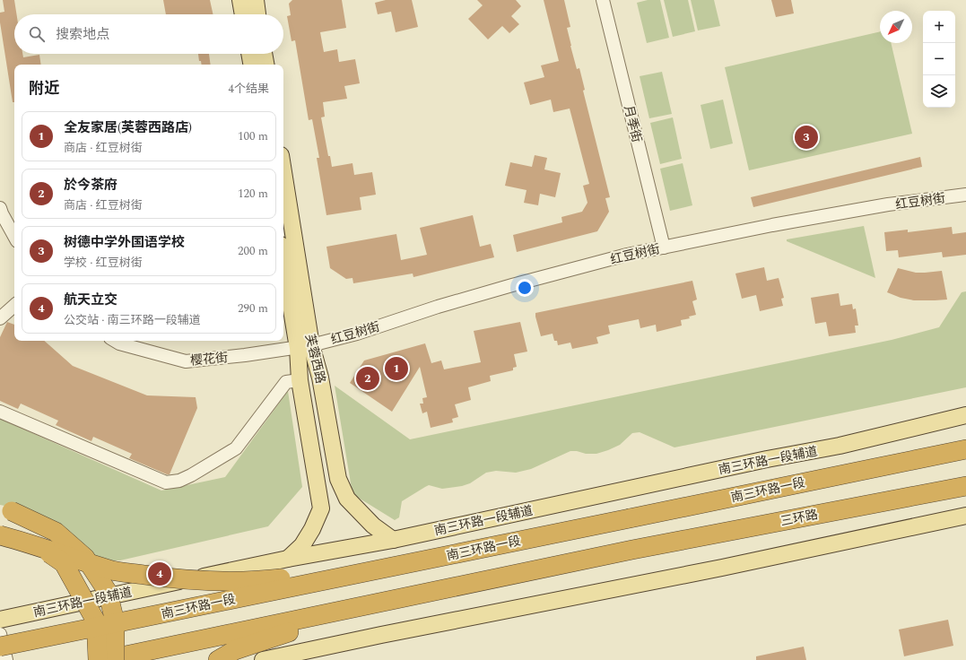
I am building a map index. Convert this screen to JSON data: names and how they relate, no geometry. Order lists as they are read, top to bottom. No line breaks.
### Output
{"streets":{"highway":["南三环路一段","三环路"],"main road":["芙蓉西路","南三环路一段辅道"],"street":["月季街","红豆树街","樱花街"]},"crossings":[["月季街","红豆树街"],["红豆树街","樱花街"],["红豆树街","芙蓉西路"],["樱花街","芙蓉西路"],["芙蓉西路","南三环路一段辅道"]],"north":"bottom left","page":{"map_buttons":["+","−"],"search":"搜索地点","heading":["附近","4个结果"],"list":[{"mark":"1","name":"全友家居(芙蓉西路店)","note":"商店 · 红豆树街","value":"100 m"},{"mark":"2","name":"於今茶府","note":"商店 · 红豆树街","value":"120 m"},{"mark":"3","name":"树德中学外国语学校","note":"学校 · 红豆树街","value":"200 m"},{"mark":"4","name":"航天立交","note":"公交站 · 南三环路一段辅道","value":"290 m"}],"pins":["3","1","2","4"]}}
